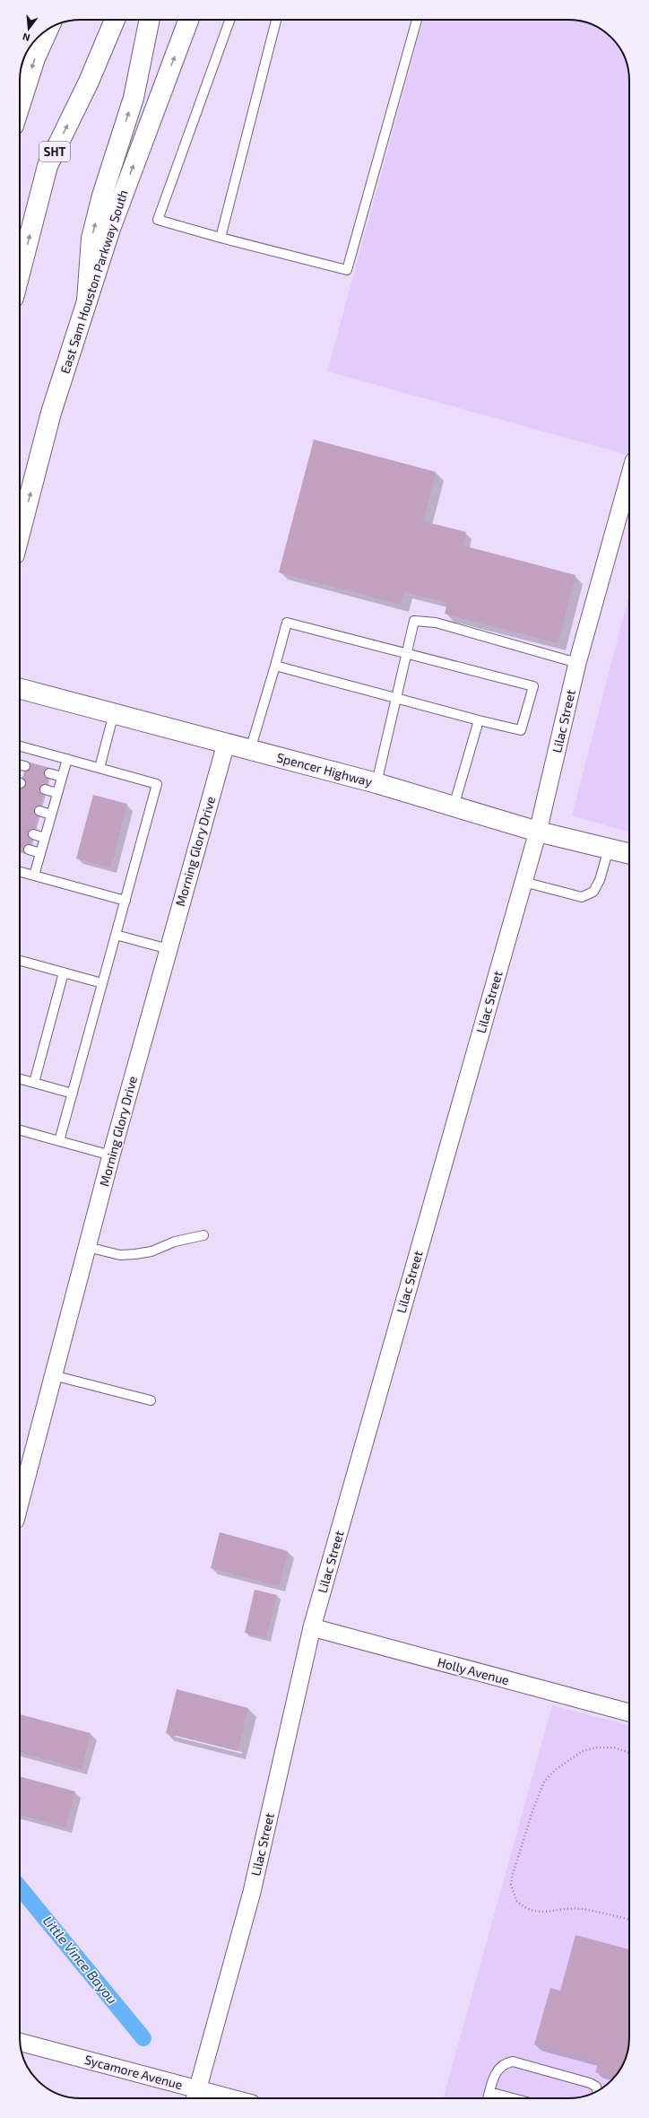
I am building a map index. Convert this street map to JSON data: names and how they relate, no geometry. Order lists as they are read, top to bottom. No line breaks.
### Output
{"streets":{"main road":["SHT","East Sam Houston Parkway South","Spencer Highway"],"street":["Lilac Street","Morning Glory Drive","Holly Avenue","Sycamore Avenue"]},"crossings":[["Lilac Street","Spencer Highway"],["Lilac Street","Holly Avenue"],["Lilac Street","Sycamore Avenue"],["Spencer Highway","Morning Glory Drive"]],"water":["Little Vince Bayou"],"north":"bottom"}
